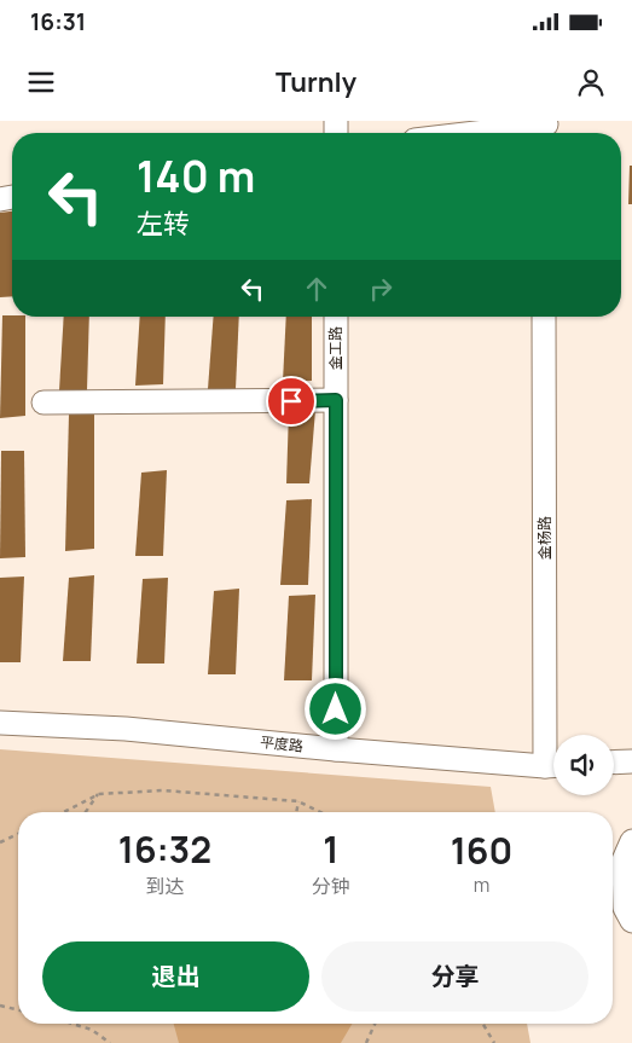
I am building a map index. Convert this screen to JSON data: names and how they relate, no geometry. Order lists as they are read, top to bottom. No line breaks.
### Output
{"streets":{"street":["金工路","金杨路","平度路"]},"crossings":[["金工路","平度路"]],"page":{"status":"16:31","header":"Turnly","turn":["140 m","左转"],"eta":["16:32","到达","1","分钟","160","m"],"buttons":["退出","分享"]}}
